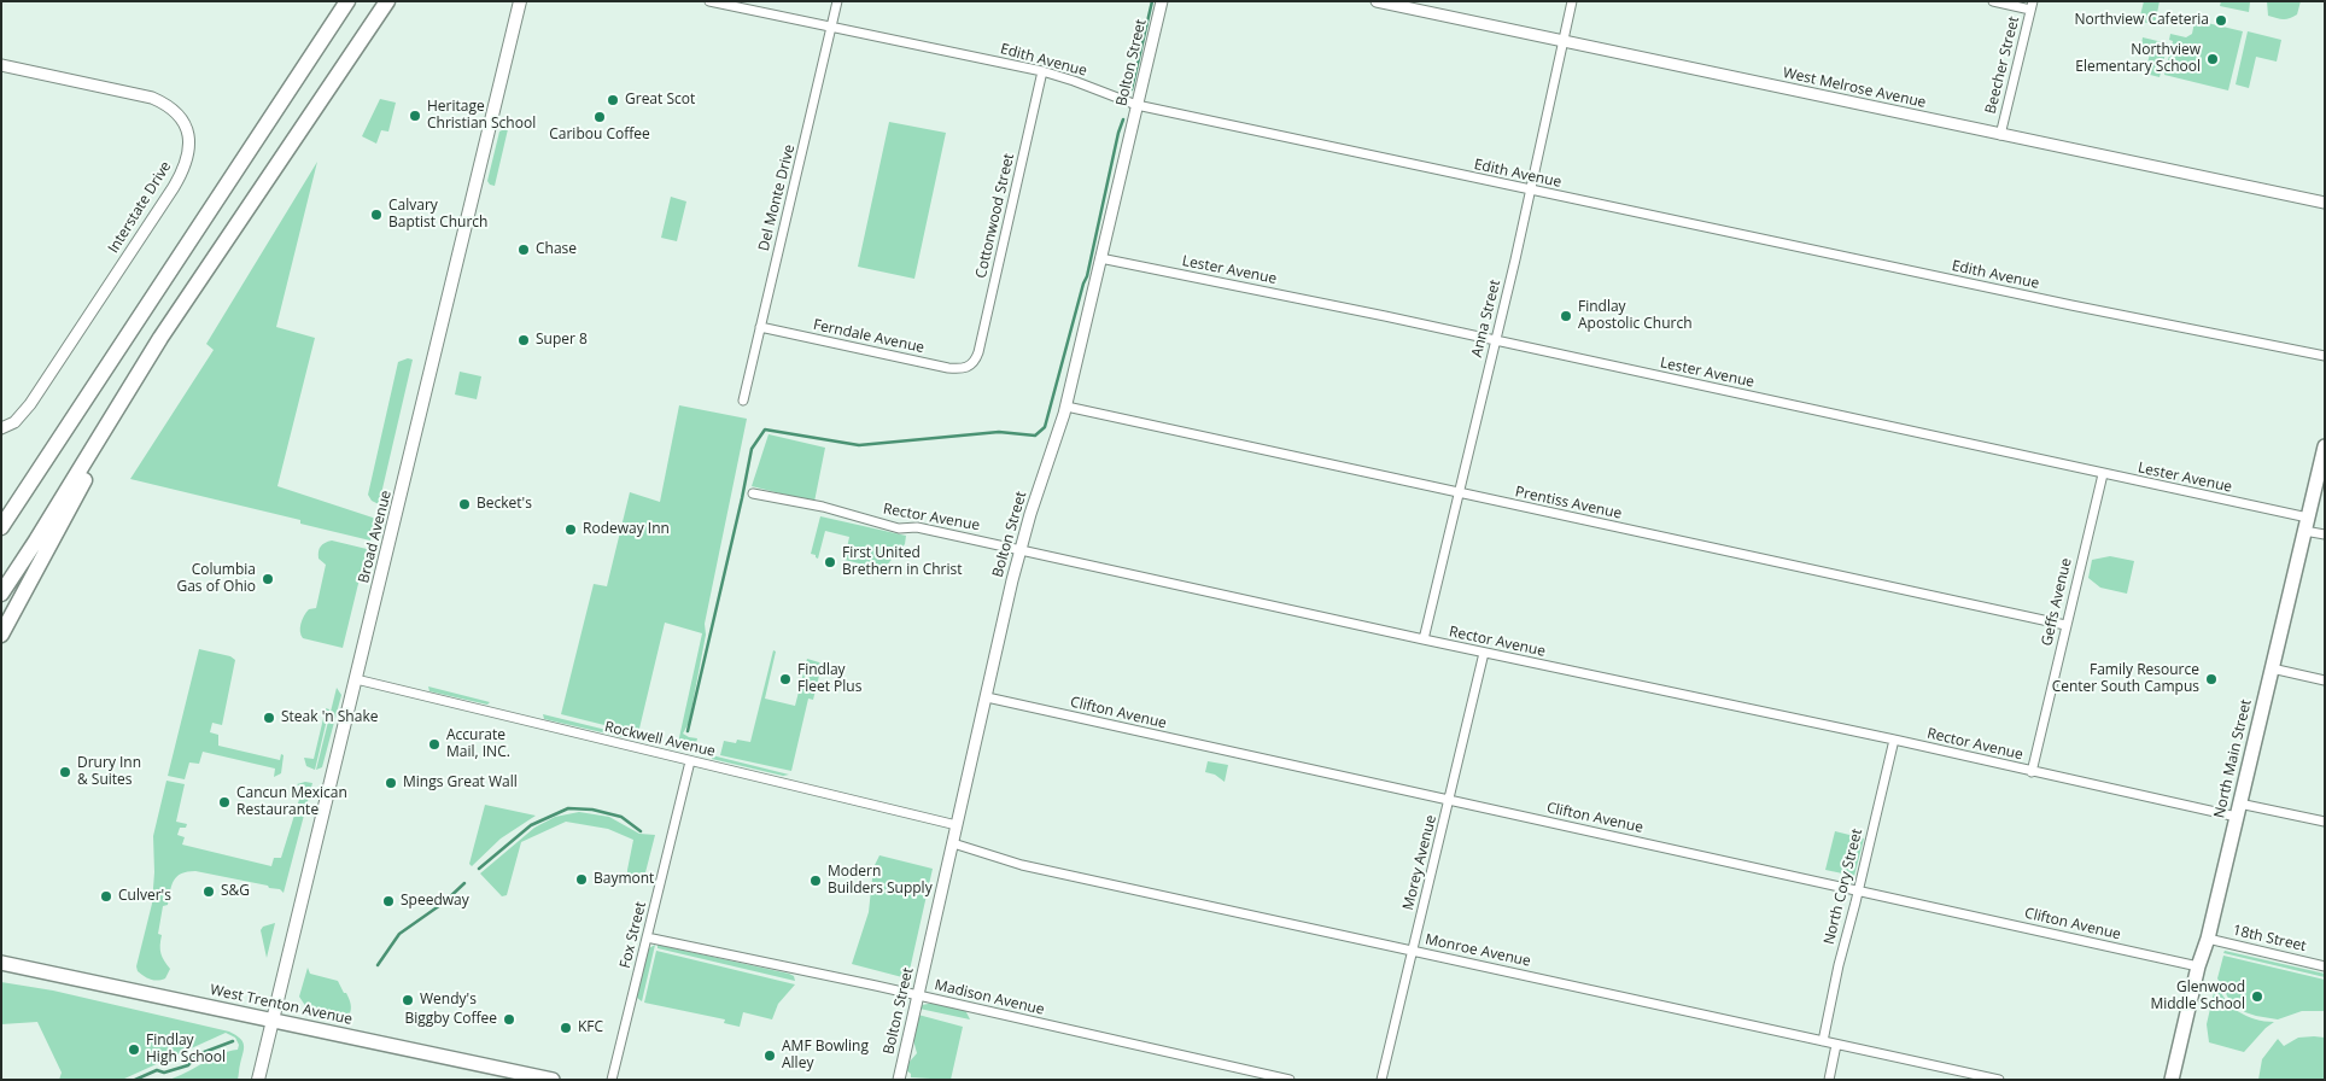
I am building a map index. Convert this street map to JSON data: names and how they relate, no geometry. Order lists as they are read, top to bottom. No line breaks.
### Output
{"streets":{"main road":["Broad Avenue","North Main Street","West Trenton Avenue"],"street":["Edith Avenue","Bolton Street","Beecher Street","West Melrose Avenue","Del Monte Drive","Interstate Drive","Cottonwood Street","Lester Avenue","Anna Street","Ferndale Avenue","Prentiss Avenue","Rector Avenue","Geffs Avenue","Clifton Avenue","Rockwell Avenue","Morey Avenue","North Cory Street","Fox Street","18th Street","Monroe Avenue","Madison Avenue"]},"crossings":[["Edith Avenue","Bolton Street"],["Edith Avenue","Del Monte Drive"],["Edith Avenue","Cottonwood Street"],["Edith Avenue","Anna Street"],["Bolton Street","Lester Avenue"],["Bolton Street","Prentiss Avenue"],["Bolton Street","Rector Avenue"],["Bolton Street","Clifton Avenue"],["Bolton Street","Rockwell Avenue"],["Bolton Street","Monroe Avenue"],["Bolton Street","Madison Avenue"],["Beecher Street","West Melrose Avenue"],["West Melrose Avenue","Anna Street"],["Del Monte Drive","Ferndale Avenue"],["Cottonwood Street","Ferndale Avenue"],["Lester Avenue","Anna Street"],["Lester Avenue","Geffs Avenue"],["Lester Avenue","North Main Street"],["Anna Street","Prentiss Avenue"],["Anna Street","Rector Avenue"],["Prentiss Avenue","Geffs Avenue"],["Rector Avenue","Geffs Avenue"],["Rector Avenue","North Main Street"],["Rector Avenue","Morey Avenue"],["Rector Avenue","North Cory Street"],["Broad Avenue","Rockwell Avenue"],["Broad Avenue","West Trenton Avenue"],["Clifton Avenue","North Main Street"],["Clifton Avenue","Morey Avenue"],["Clifton Avenue","North Cory Street"],["Rockwell Avenue","Fox Street"],["North Main Street","18th Street"],["Morey Avenue","Monroe Avenue"],["North Cory Street","Monroe Avenue"],["Fox Street","Madison Avenue"]],"places":["Northview Cafeteria","Northview Elementary School","Great Scot","Heritage Christian School","Caribou Coffee","Calvary Baptist Church","Chase","Findlay Apostolic Church","Super 8","Becket's","Rodeway Inn","First United Brethern in Christ","Columbia Gas of Ohio","Findlay Fleet Plus","Family Resource Center South Campus","Steak 'n Shake","Accurate Mail, INC.","Drury Inn & Suites","Mings Great Wall","Cancun Mexican Restaurante","Baymont","Modern Builders Supply","S&G","Culver's","Speedway","Glenwood Middle School","Wendy's","Biggby Coffee","KFC","Findlay High School","AMF Bowling Alley"]}
